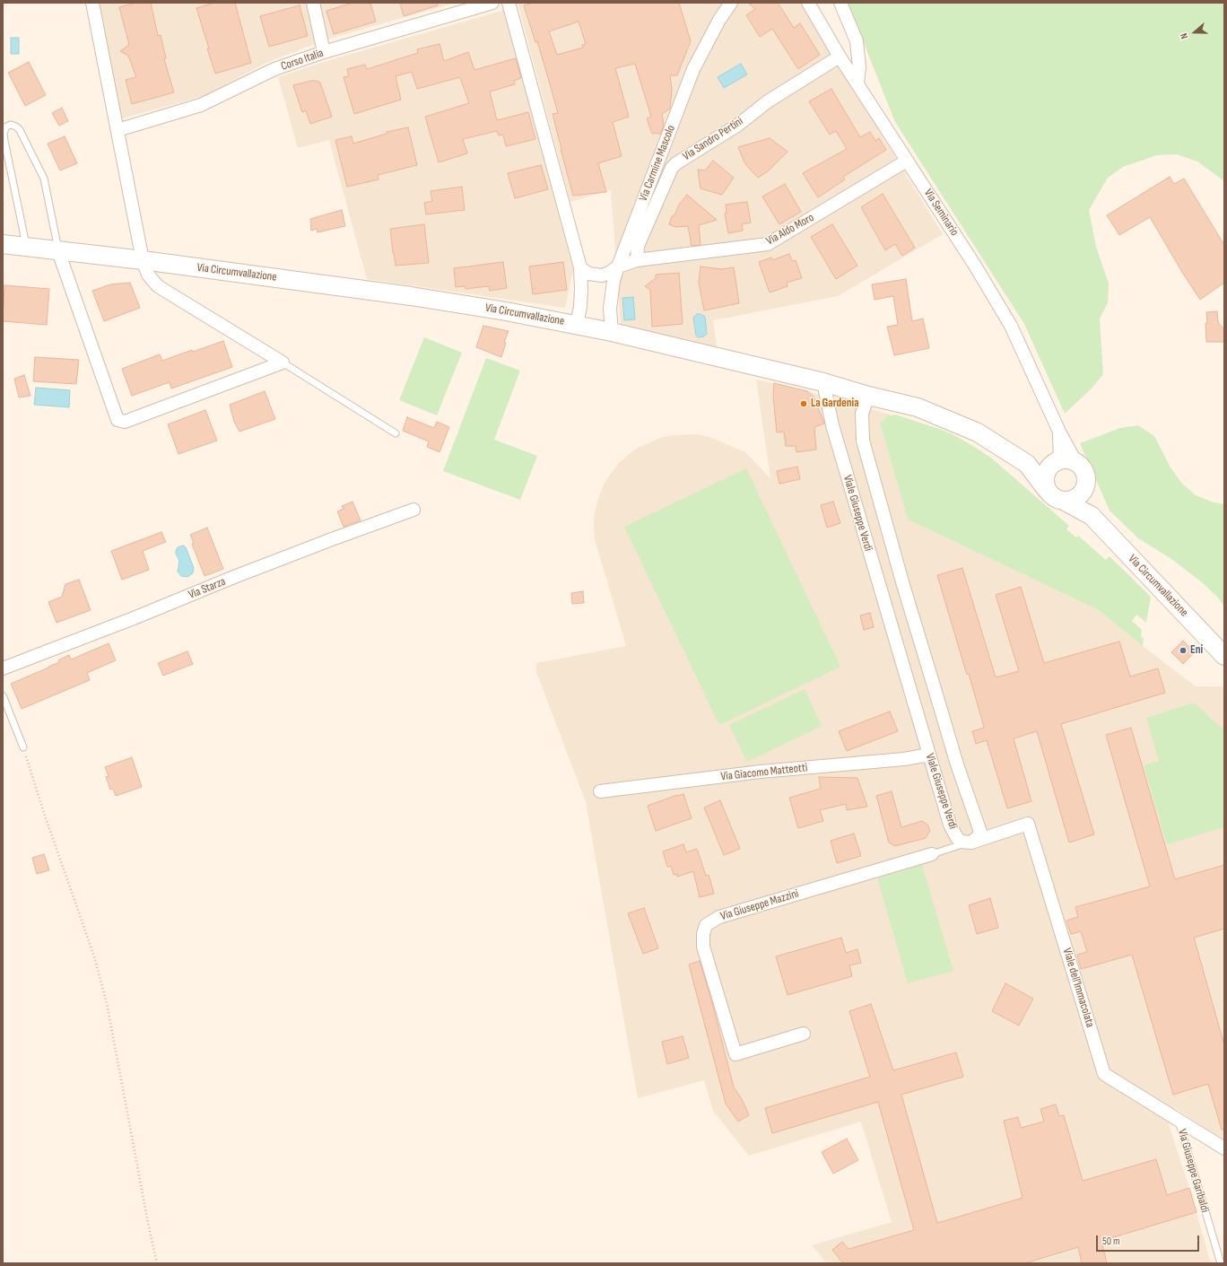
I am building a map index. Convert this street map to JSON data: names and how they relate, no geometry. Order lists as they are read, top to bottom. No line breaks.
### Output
{"streets":{"street":["Corso Italia","Via Sandro Pertini","Via Carmine Mascolo","Via Seminario","Via Aldo Moro","Via Circumvallazione","Viale Giuseppe Verdi","Via Starza","Via Giacomo Matteotti","Via Giuseppe Mazzini","Viale dell'Immacolata"],"lane":["Via Giuseppe Garibaldi"]},"crossings":[["Via Sandro Pertini","Via Seminario"],["Via Sandro Pertini","Via Aldo Moro"],["Via Carmine Mascolo","Via Aldo Moro"],["Via Carmine Mascolo","Via Circumvallazione"],["Via Seminario","Via Aldo Moro"],["Via Seminario","Via Circumvallazione"],["Via Circumvallazione","Viale Giuseppe Verdi"],["Viale Giuseppe Verdi","Via Giacomo Matteotti"],["Viale Giuseppe Verdi","Via Giuseppe Mazzini"],["Viale Giuseppe Verdi","Viale dell'Immacolata"],["Via Giuseppe Mazzini","Viale dell'Immacolata"],["Viale dell'Immacolata","Via Giuseppe Garibaldi"]],"places":["La Gardenia","Eni"],"scale_bar":"50 m","north":"left"}
